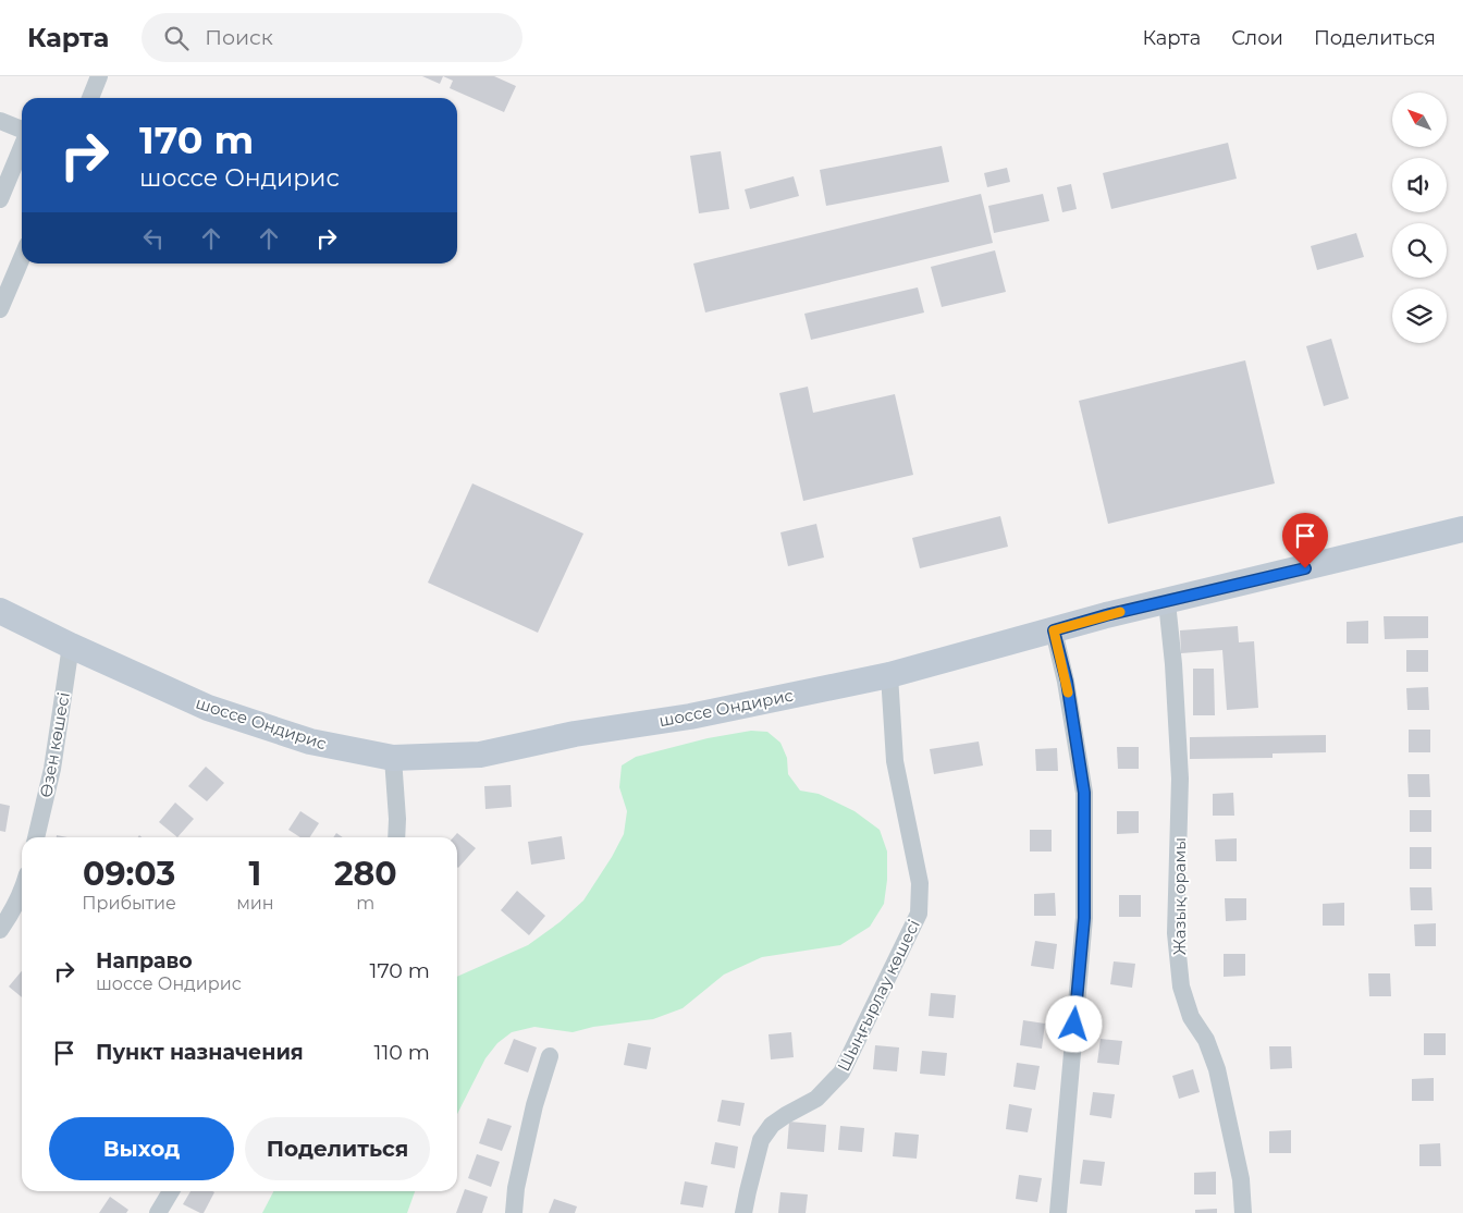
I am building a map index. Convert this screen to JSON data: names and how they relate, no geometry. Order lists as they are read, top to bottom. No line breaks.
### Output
{"streets":{"main road":["шоссе Ондирис"],"street":["Өзен көшесі","Жазық орамы","Шыңғырлау көшесі"]},"crossings":[["шоссе Ондирис","Өзен көшесі"],["шоссе Ондирис","Жазық орамы"],["шоссе Ондирис","Шыңғырлау көшесі"]],"north":"top left","page":{"header":"Карта","search":"Поиск","nav":["Карта","Слои","Поделиться"],"turn":["170 m","шоссе Ондирис"],"eta":["09:03","Прибытие","1","мин","280","m"],"list":[{"name":"Направо","note":"шоссе Ондирис","value":"170 m"},{"name":"Пункт назначения","value":"110 m"}],"buttons":["Выход","Поделиться"]}}
